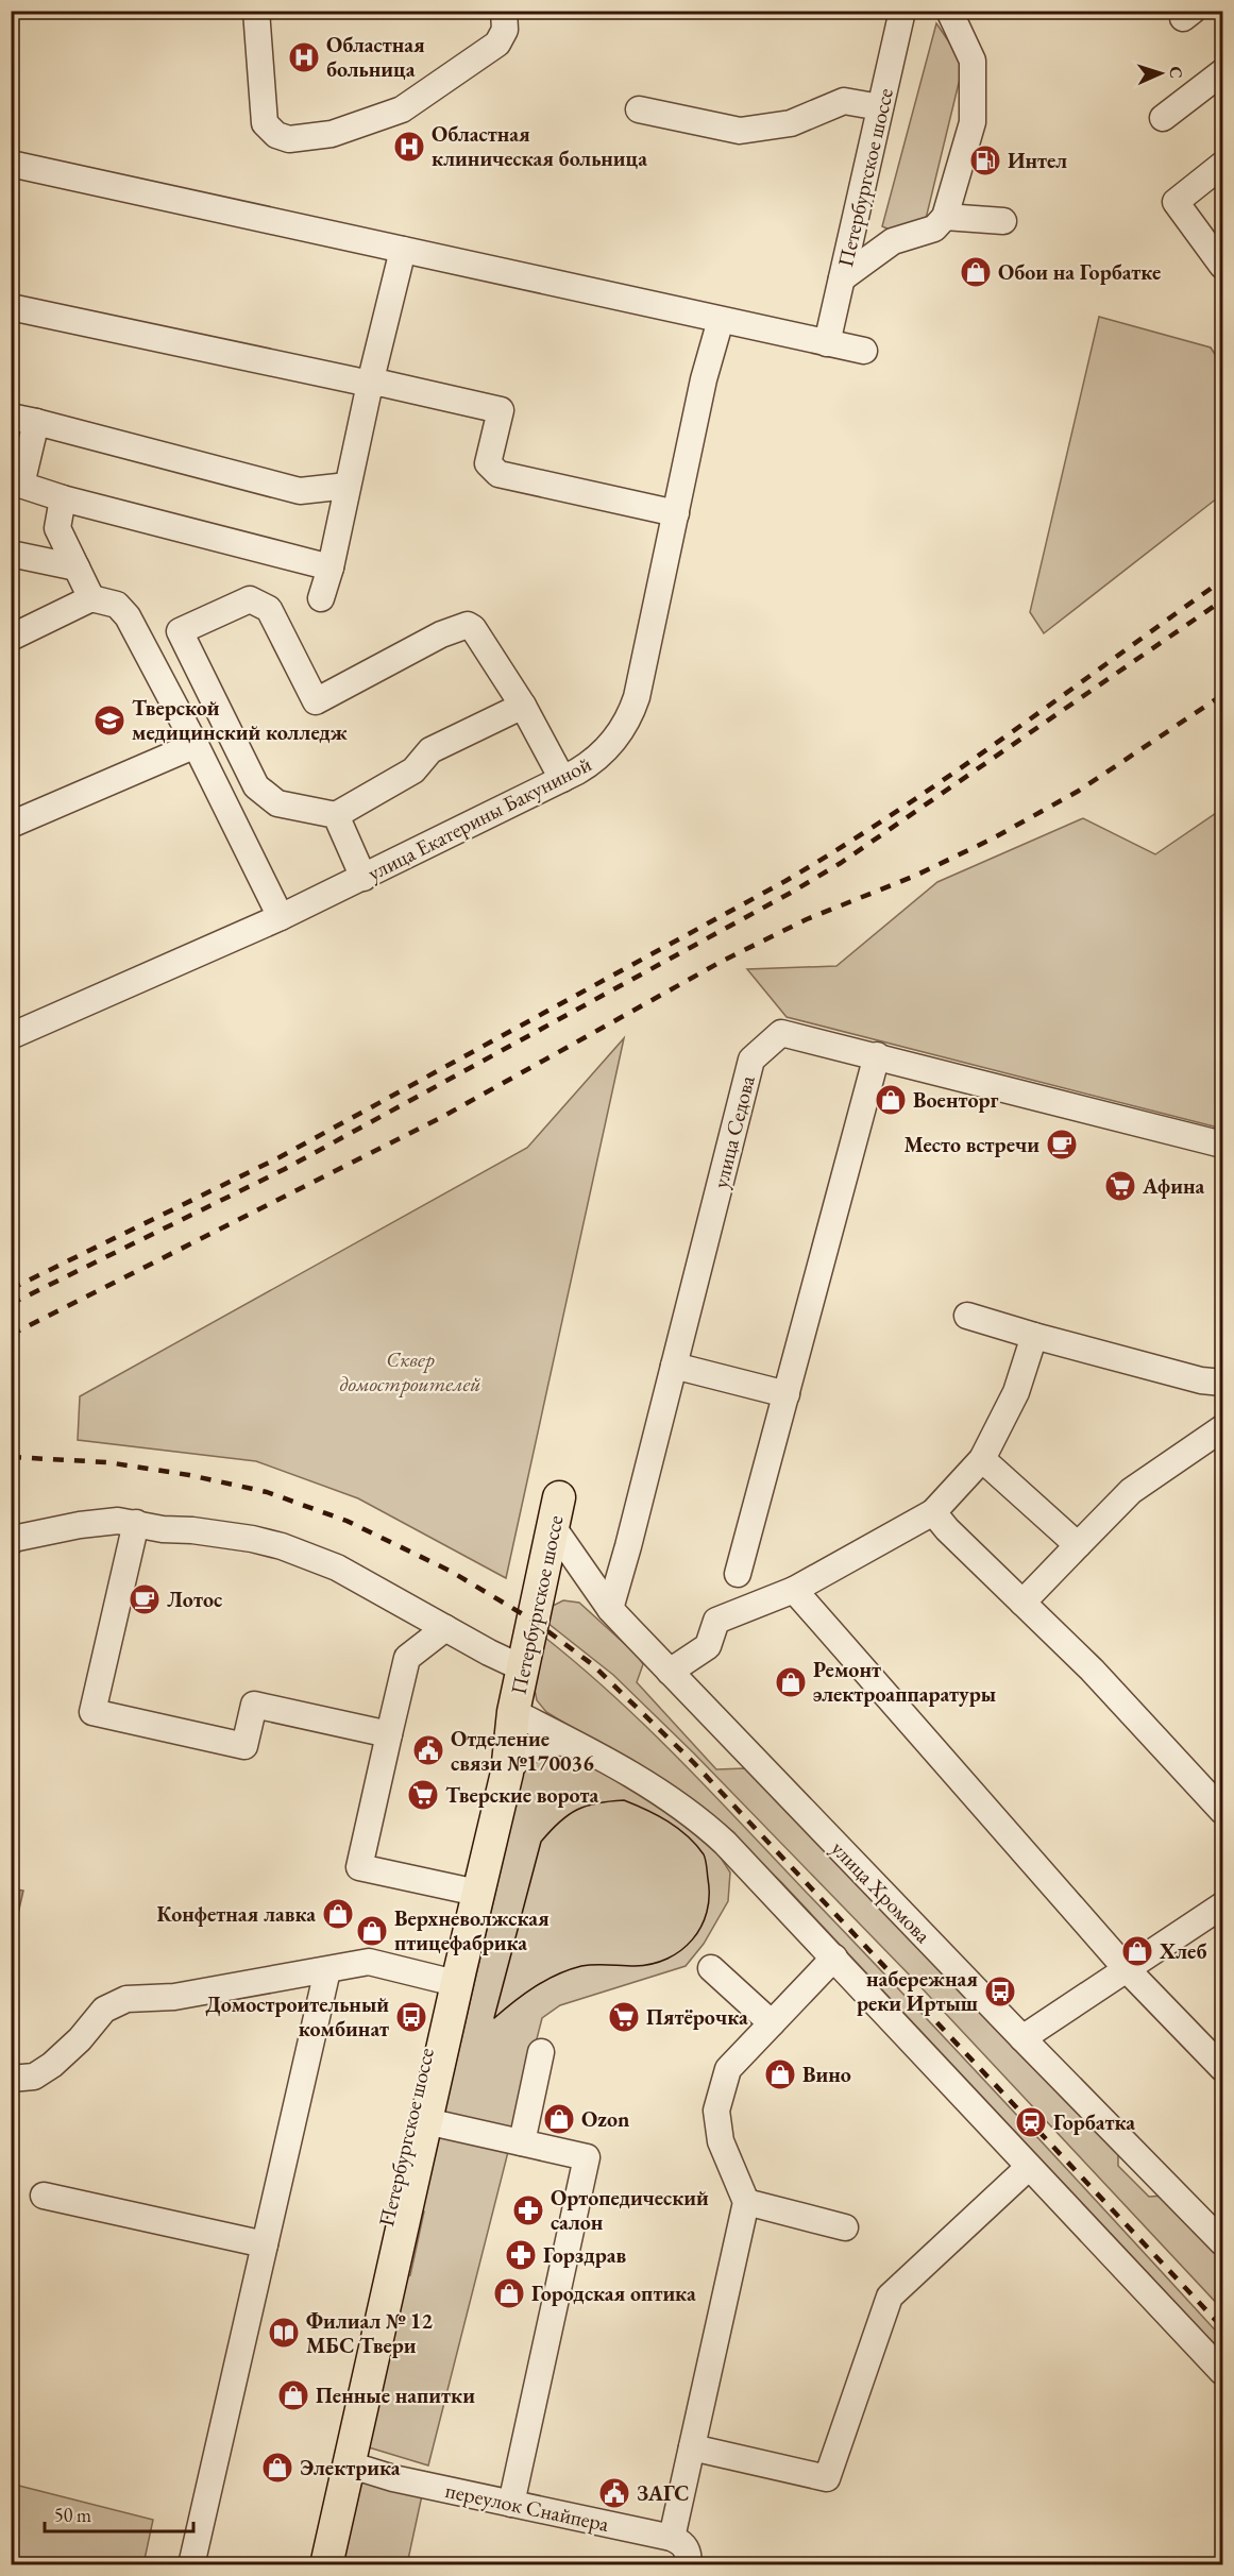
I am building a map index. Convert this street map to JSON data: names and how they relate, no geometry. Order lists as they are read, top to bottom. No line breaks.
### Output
{"streets":{"main road":["Петербургское шоссе"],"street":["улица Екатерины Бакуниной","улица Седова","улица Хромова","переулок Снайпера"]},"crossings":[["Петербургское шоссе","улица Хромова"],["Петербургское шоссе","переулок Снайпера"],["улица Седова","улица Хромова"]],"parks":["Сквер домостроителей"],"places":{"hospital":["Областная больница","Областная клиническая больница"],"fuel station":["Интел"],"shop":["Обои на Горбатке","Военторг","Ремонт электроаппаратуры","Конфетная лавка","Верхневолжская птицефабрика","Хлеб","Вино","Ozon","Городская оптика","Пенные напитки","Электрика"],"school or university":["Тверской медицинский колледж"],"cafe":["Место встречи","Лотос"],"supermarket":["Афина","Тверские ворота","Пятёрочка"],"public building":["Отделение связи №170036","ЗАГС"],"bus stop":["набережная реки Иртыш","Домостроительный комбинат"],"station":["Горбатка"],"pharmacy":["Ортопедический салон","Горздрав"],"library":["Филиал № 12 МБС Твери"]},"scale_bar":"50 m","north":"right"}
